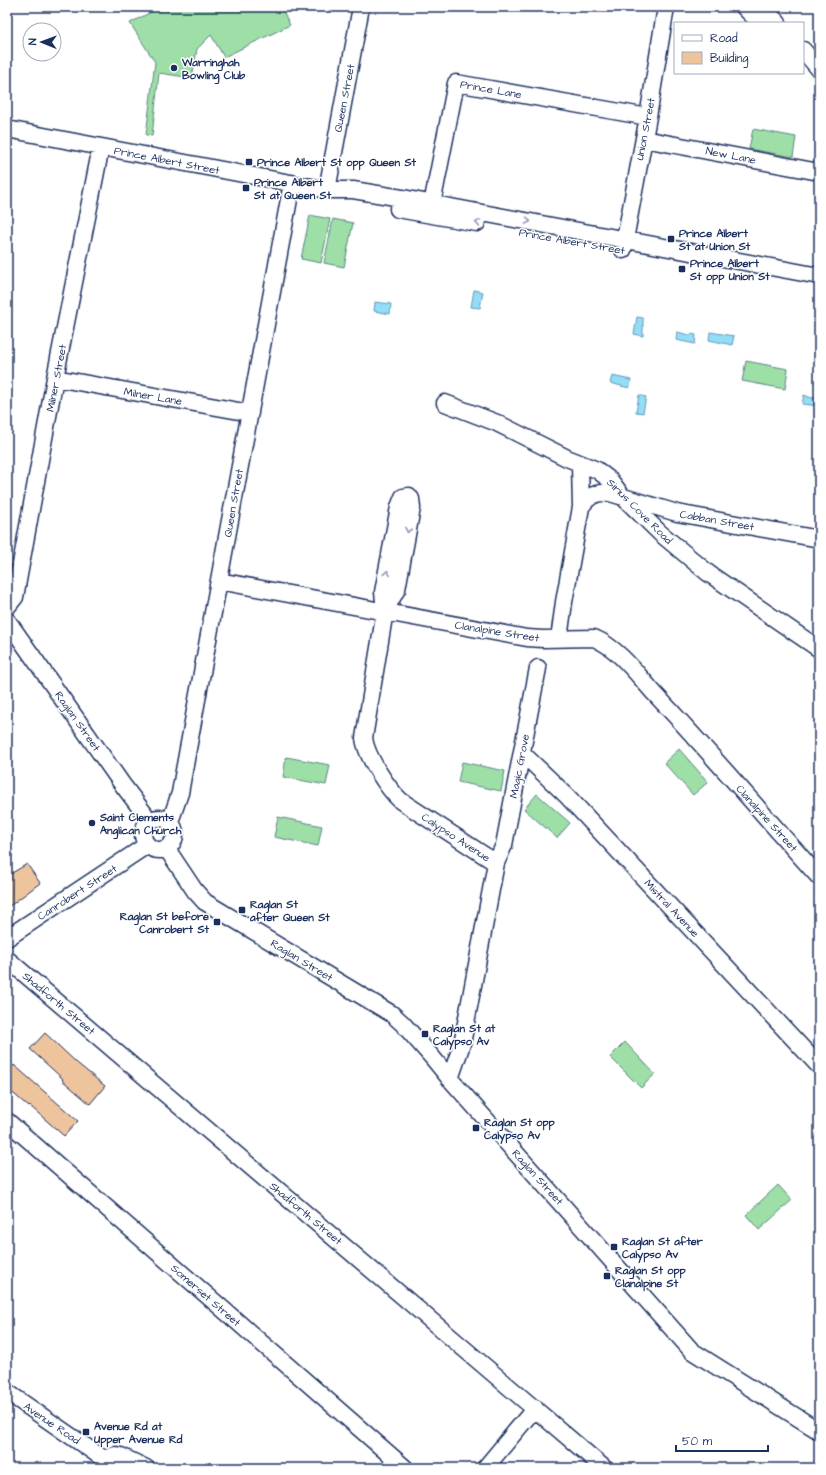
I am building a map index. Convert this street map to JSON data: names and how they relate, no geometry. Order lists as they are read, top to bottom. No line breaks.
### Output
{"streets":{"street":["Prince Lane","Queen Street","Union Street","New Lane","Prince Albert Street","Milner Street","Milner Lane","Sirius Cove Road","Cabban Street","Clanalpine Street","Raglan Street","Magic Grove","Calypso Avenue","Canrobert Street","Mistral Avenue","Shadforth Street","Somerset Street","Avenue Road"]},"crossings":[["Prince Lane","Union Street"],["Prince Lane","Prince Albert Street"],["Queen Street","Prince Albert Street"],["Queen Street","Milner Lane"],["Queen Street","Clanalpine Street"],["Queen Street","Raglan Street"],["Queen Street","Canrobert Street"],["Union Street","New Lane"],["Union Street","Prince Albert Street"],["Prince Albert Street","Milner Street"],["Milner Street","Milner Lane"],["Sirius Cove Road","Cabban Street"],["Clanalpine Street","Calypso Avenue"],["Raglan Street","Calypso Avenue"],["Raglan Street","Canrobert Street"],["Magic Grove","Calypso Avenue"],["Magic Grove","Mistral Avenue"]],"places":{"other":["Warringhah Bowling Club","Saint Clements Anglican Church"],"transit":["Prince Albert St opp Queen St","Prince Albert St at Queen St","Prince Albert St at Union St","Prince Albert St opp Union St","Raglan St after Queen St","Raglan St before Canrobert St","Raglan St at Calypso Av","Raglan St opp Calypso Av","Raglan St after Calypso Av","Raglan St opp Clanalpine St","Avenue Rd at Upper Avenue Rd"]},"legend":["Road","Building"],"scale_bar":"50 m","north":"left"}
